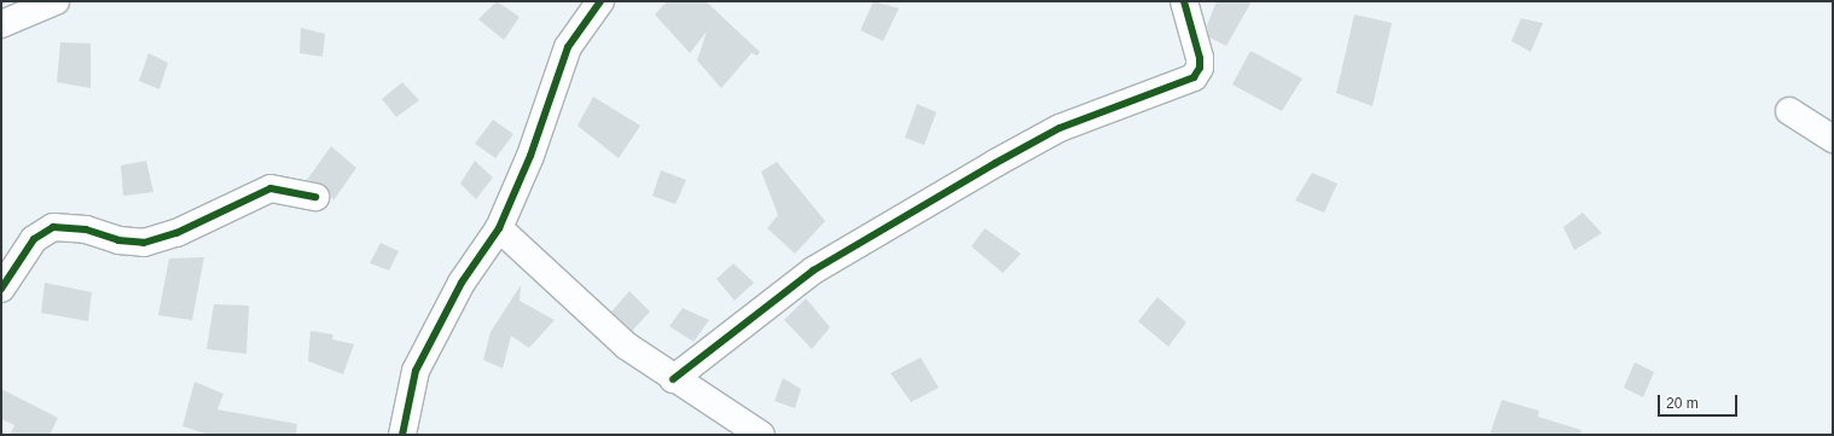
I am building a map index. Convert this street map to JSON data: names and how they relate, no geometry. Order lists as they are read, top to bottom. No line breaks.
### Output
{"scale_bar":"20 m"}
